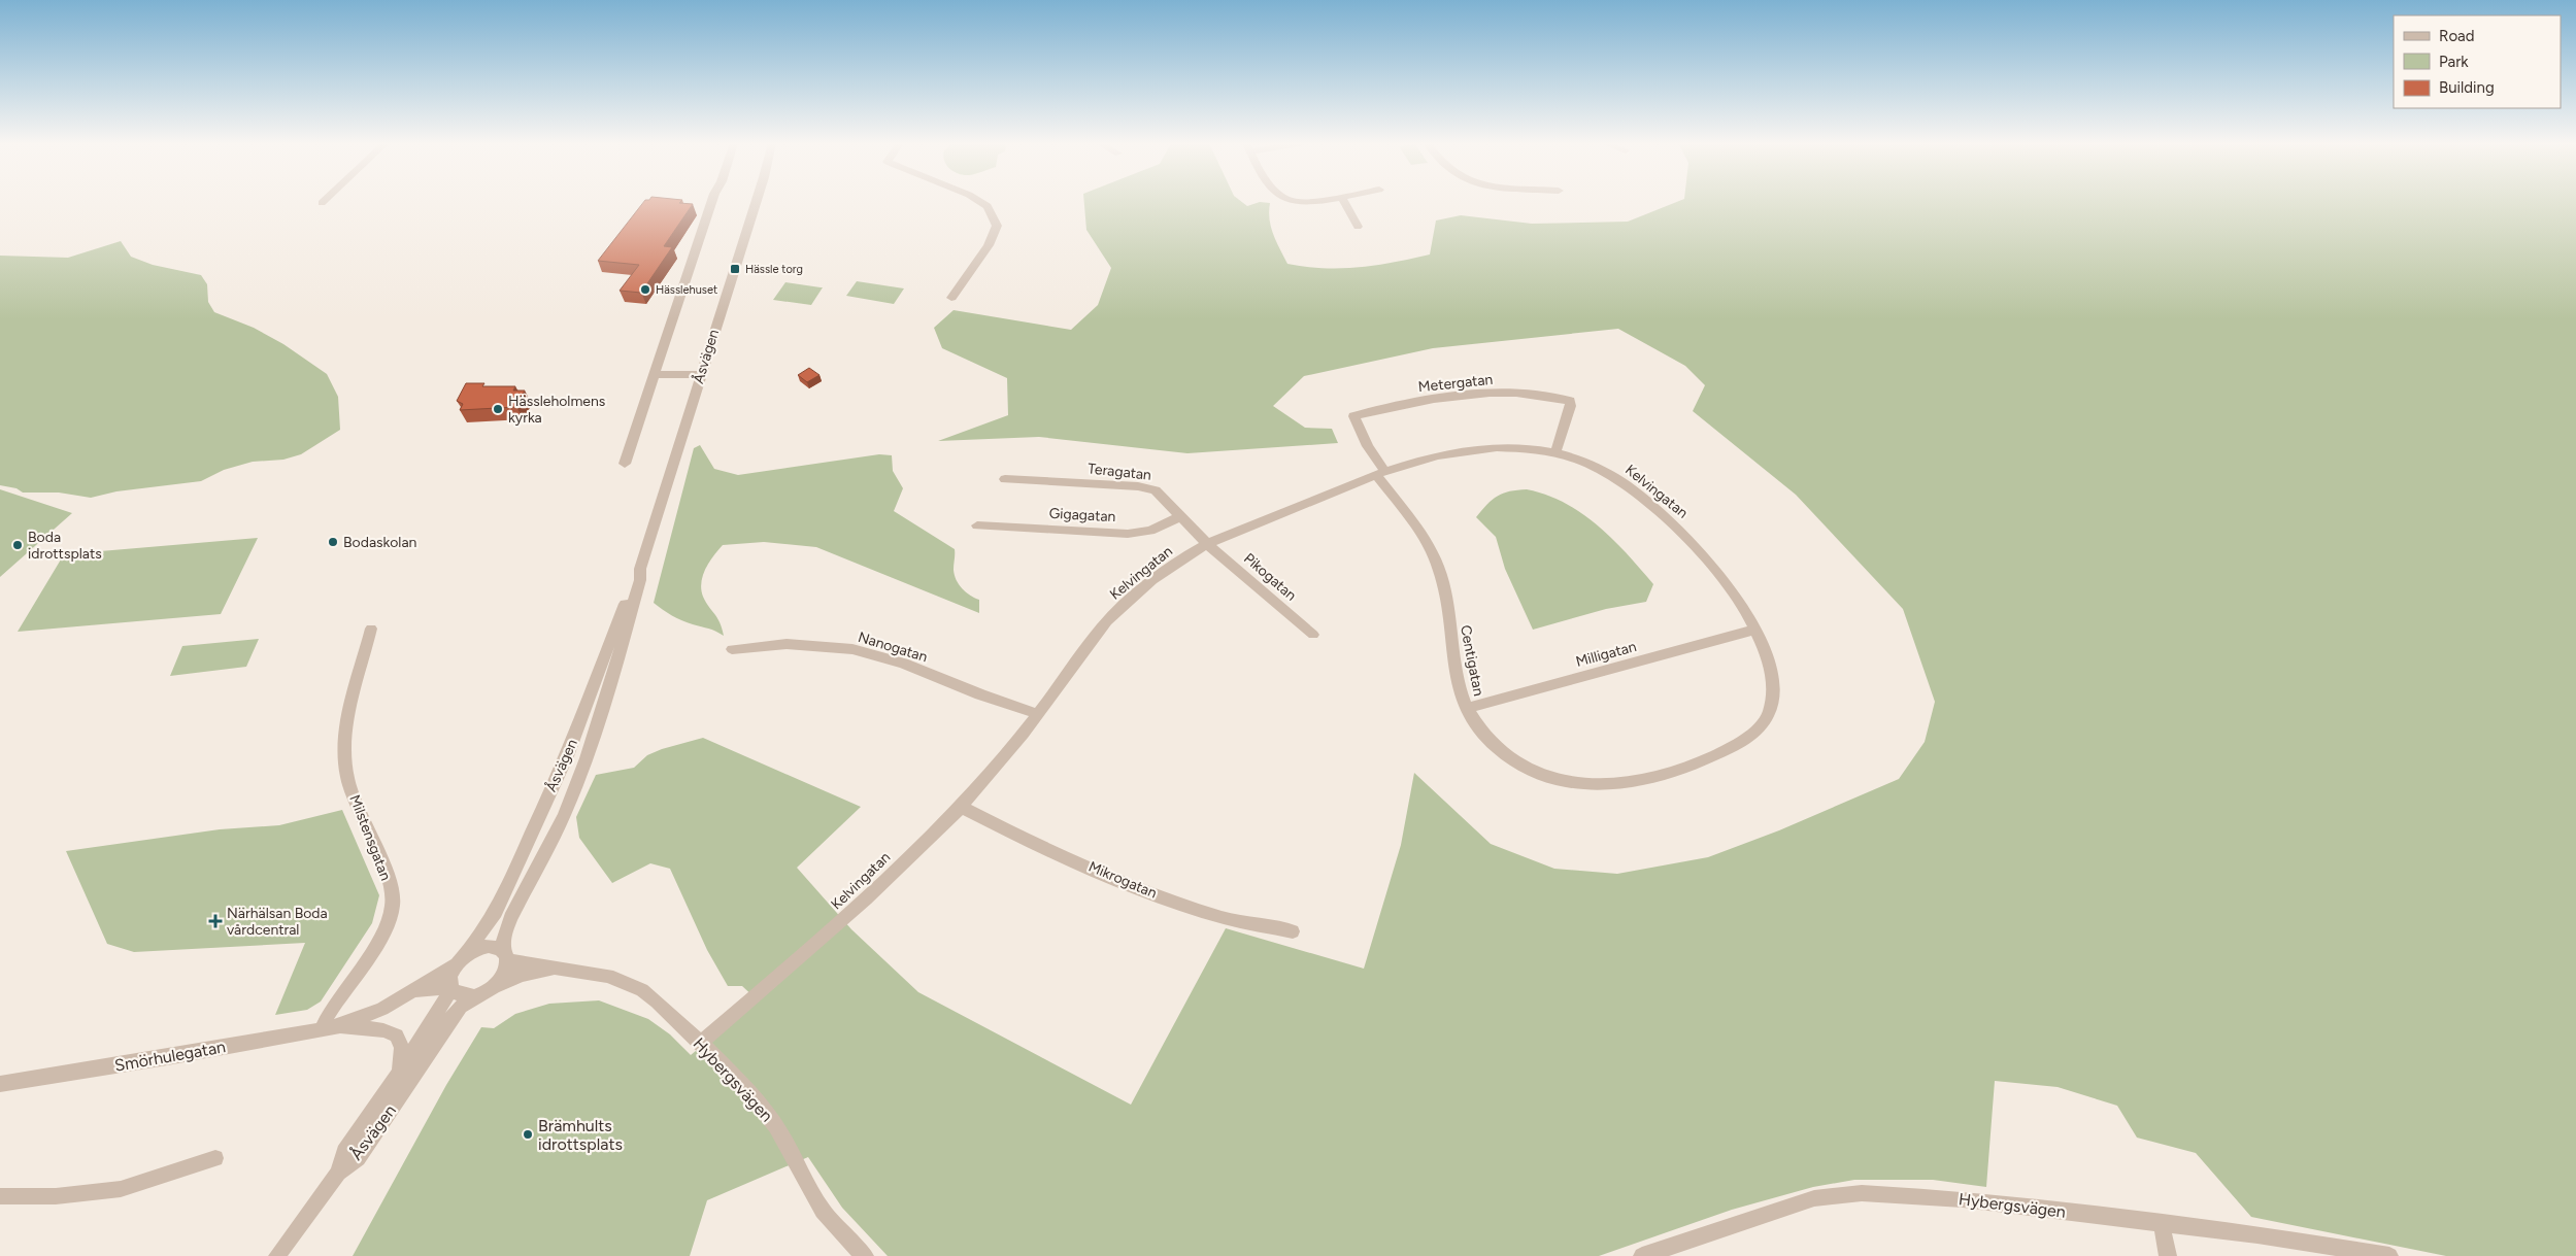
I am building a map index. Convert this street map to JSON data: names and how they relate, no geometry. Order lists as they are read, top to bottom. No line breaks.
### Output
{"streets":{"street":["Åsvägen","Metergatan","Teragatan","Kelvingatan","Gigagatan","Pikogatan","Nanogatan","Milligatan","Centigatan","Milstensgatan","Mikrogatan","Smörhulegatan","Hybergsvägen"]},"crossings":[["Åsvägen","Smörhulegatan"],["Åsvägen","Hybergsvägen"],["Metergatan","Kelvingatan"],["Metergatan","Centigatan"],["Teragatan","Kelvingatan"],["Teragatan","Gigagatan"],["Teragatan","Pikogatan"],["Kelvingatan","Pikogatan"],["Kelvingatan","Nanogatan"],["Kelvingatan","Milligatan"],["Kelvingatan","Centigatan"],["Kelvingatan","Mikrogatan"],["Kelvingatan","Hybergsvägen"],["Milligatan","Centigatan"],["Milstensgatan","Smörhulegatan"],["Smörhulegatan","Hybergsvägen"]],"places":{"transit":["Hässle torg"],"other":["Hässlehuset","Hässleholmens kyrka","Bodaskolan","Boda idrottsplats","Brämhults idrottsplats"],"health":["Närhälsan Boda vårdcentral"]},"legend":["Road","Park","Building"]}
